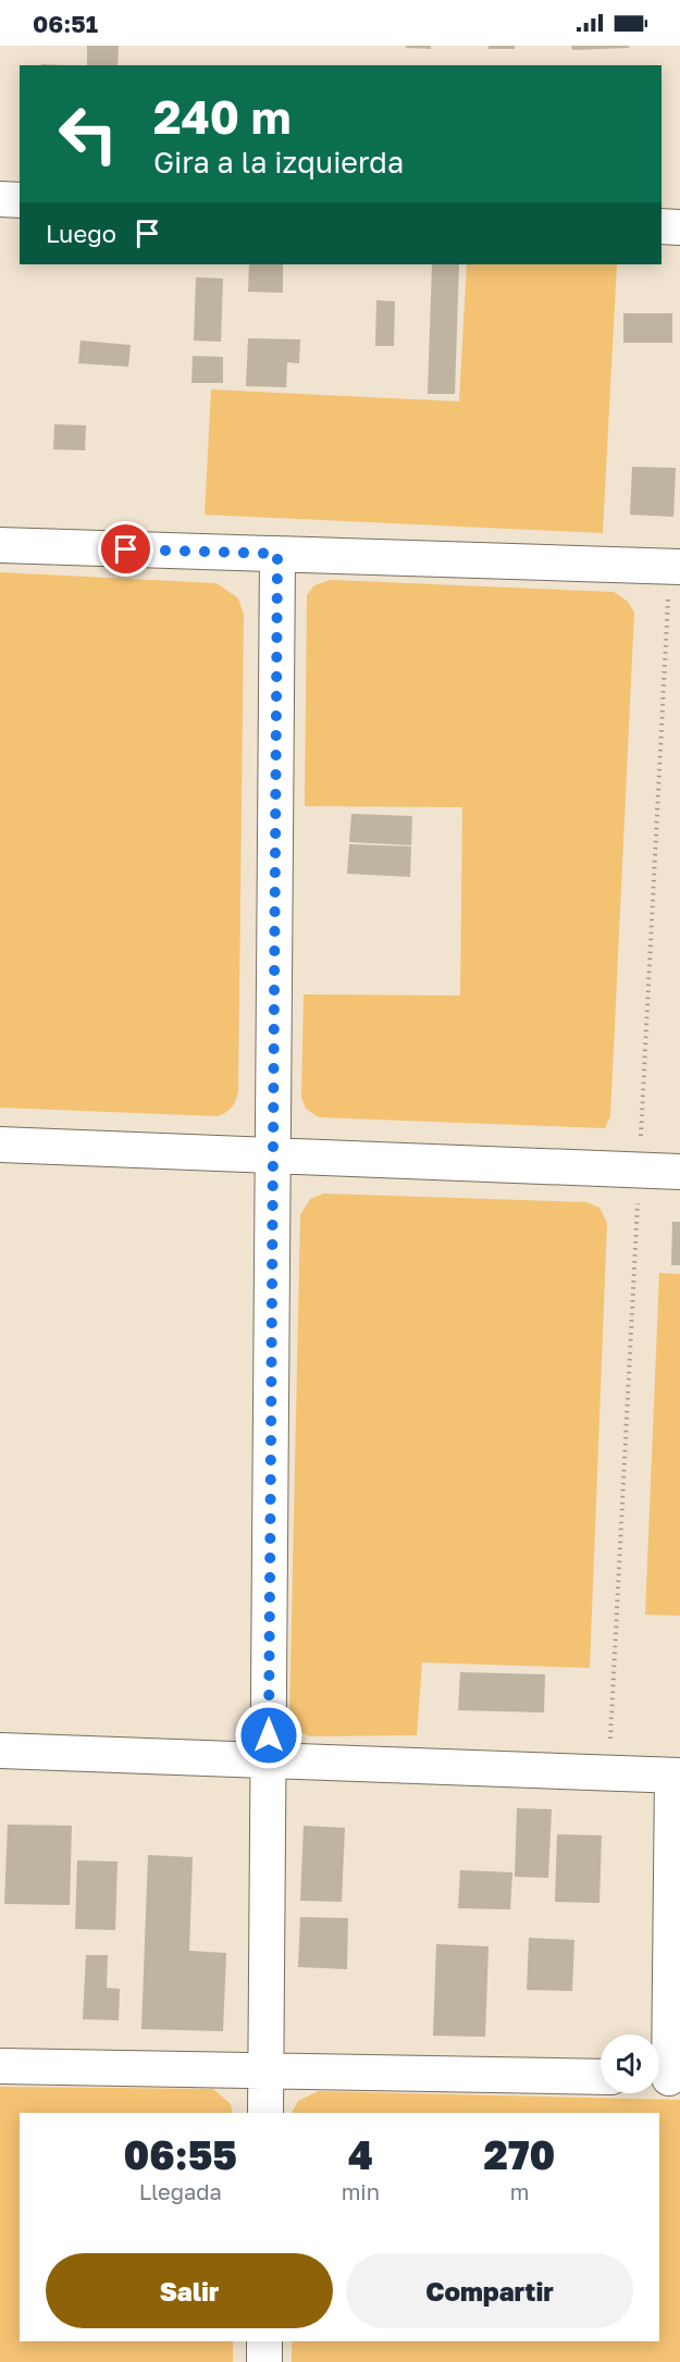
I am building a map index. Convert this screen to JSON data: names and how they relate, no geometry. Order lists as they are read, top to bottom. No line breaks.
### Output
{"page":{"status":"06:51","turn":["240 m","Gira a la izquierda"],"then":"Luego","eta":["06:55","Llegada","4","min","270","m"],"buttons":["Salir","Compartir"]}}
